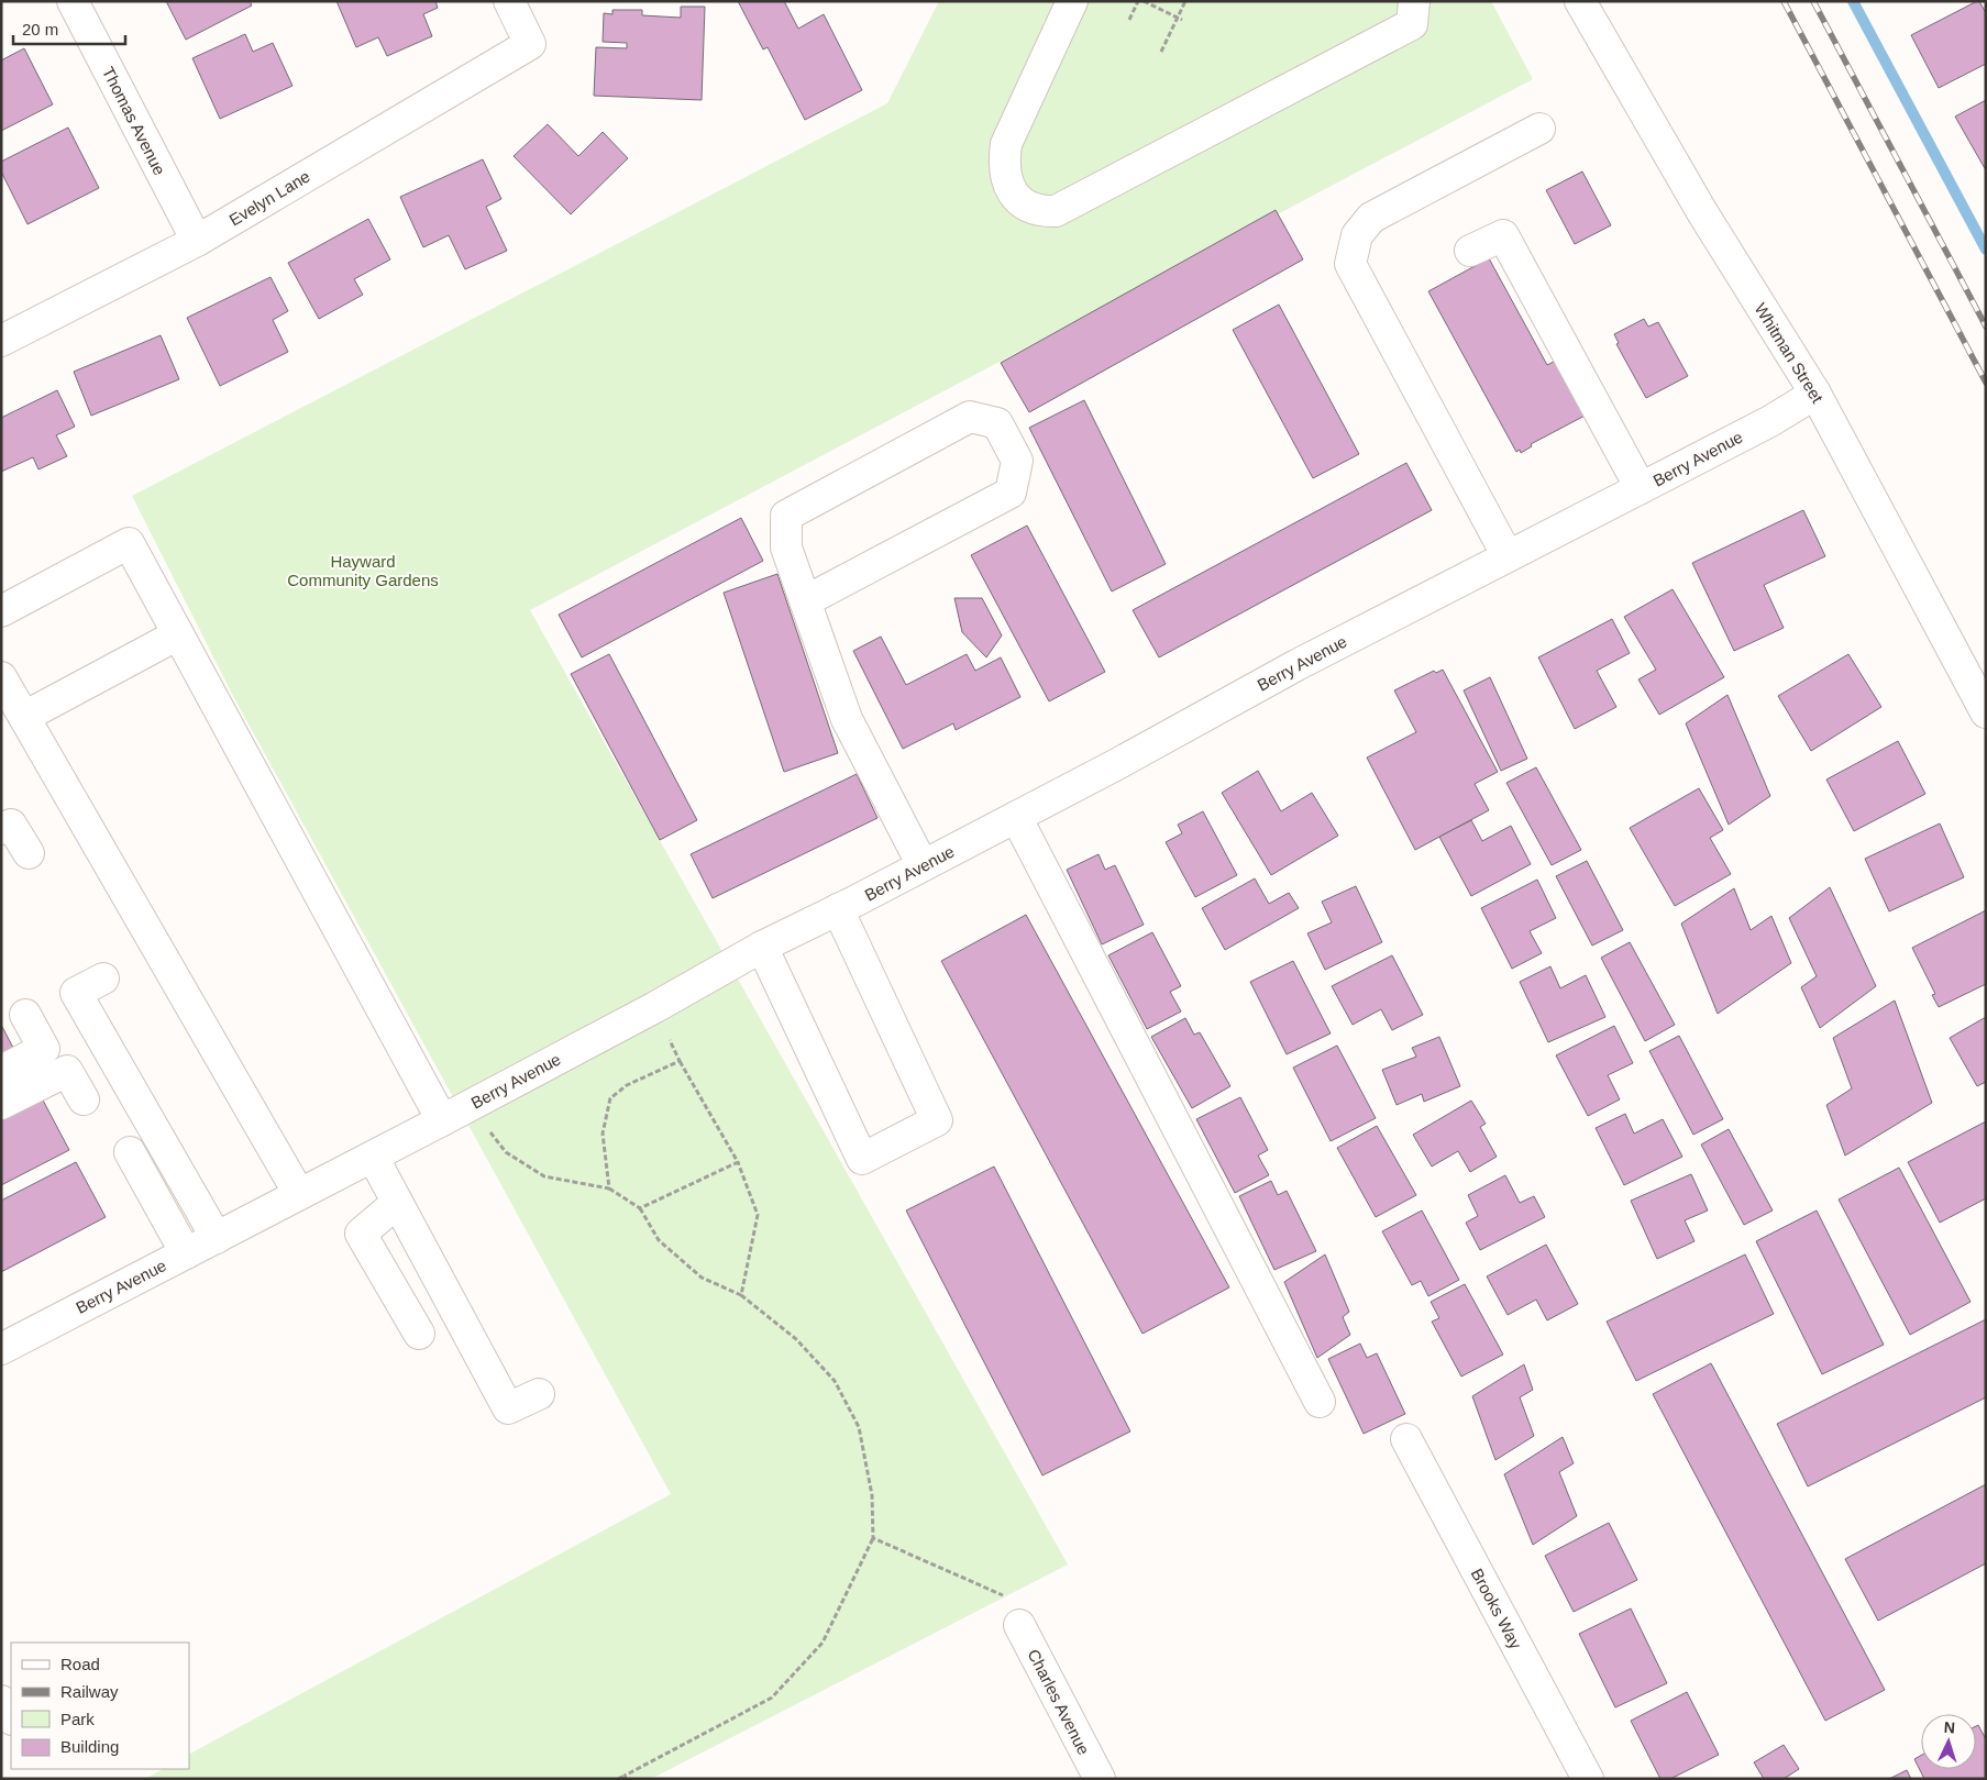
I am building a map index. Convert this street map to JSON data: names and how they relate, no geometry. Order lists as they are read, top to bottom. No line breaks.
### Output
{"streets":{"street":["Thomas Avenue","Evelyn Lane","Whitman Street","Berry Avenue","Brooks Way","Charles Avenue"]},"crossings":[["Thomas Avenue","Evelyn Lane"],["Whitman Street","Berry Avenue"]],"parks":["Hayward Community Gardens"],"legend":["Road","Railway","Park","Building"],"scale_bar":"20 m","north":"top"}
